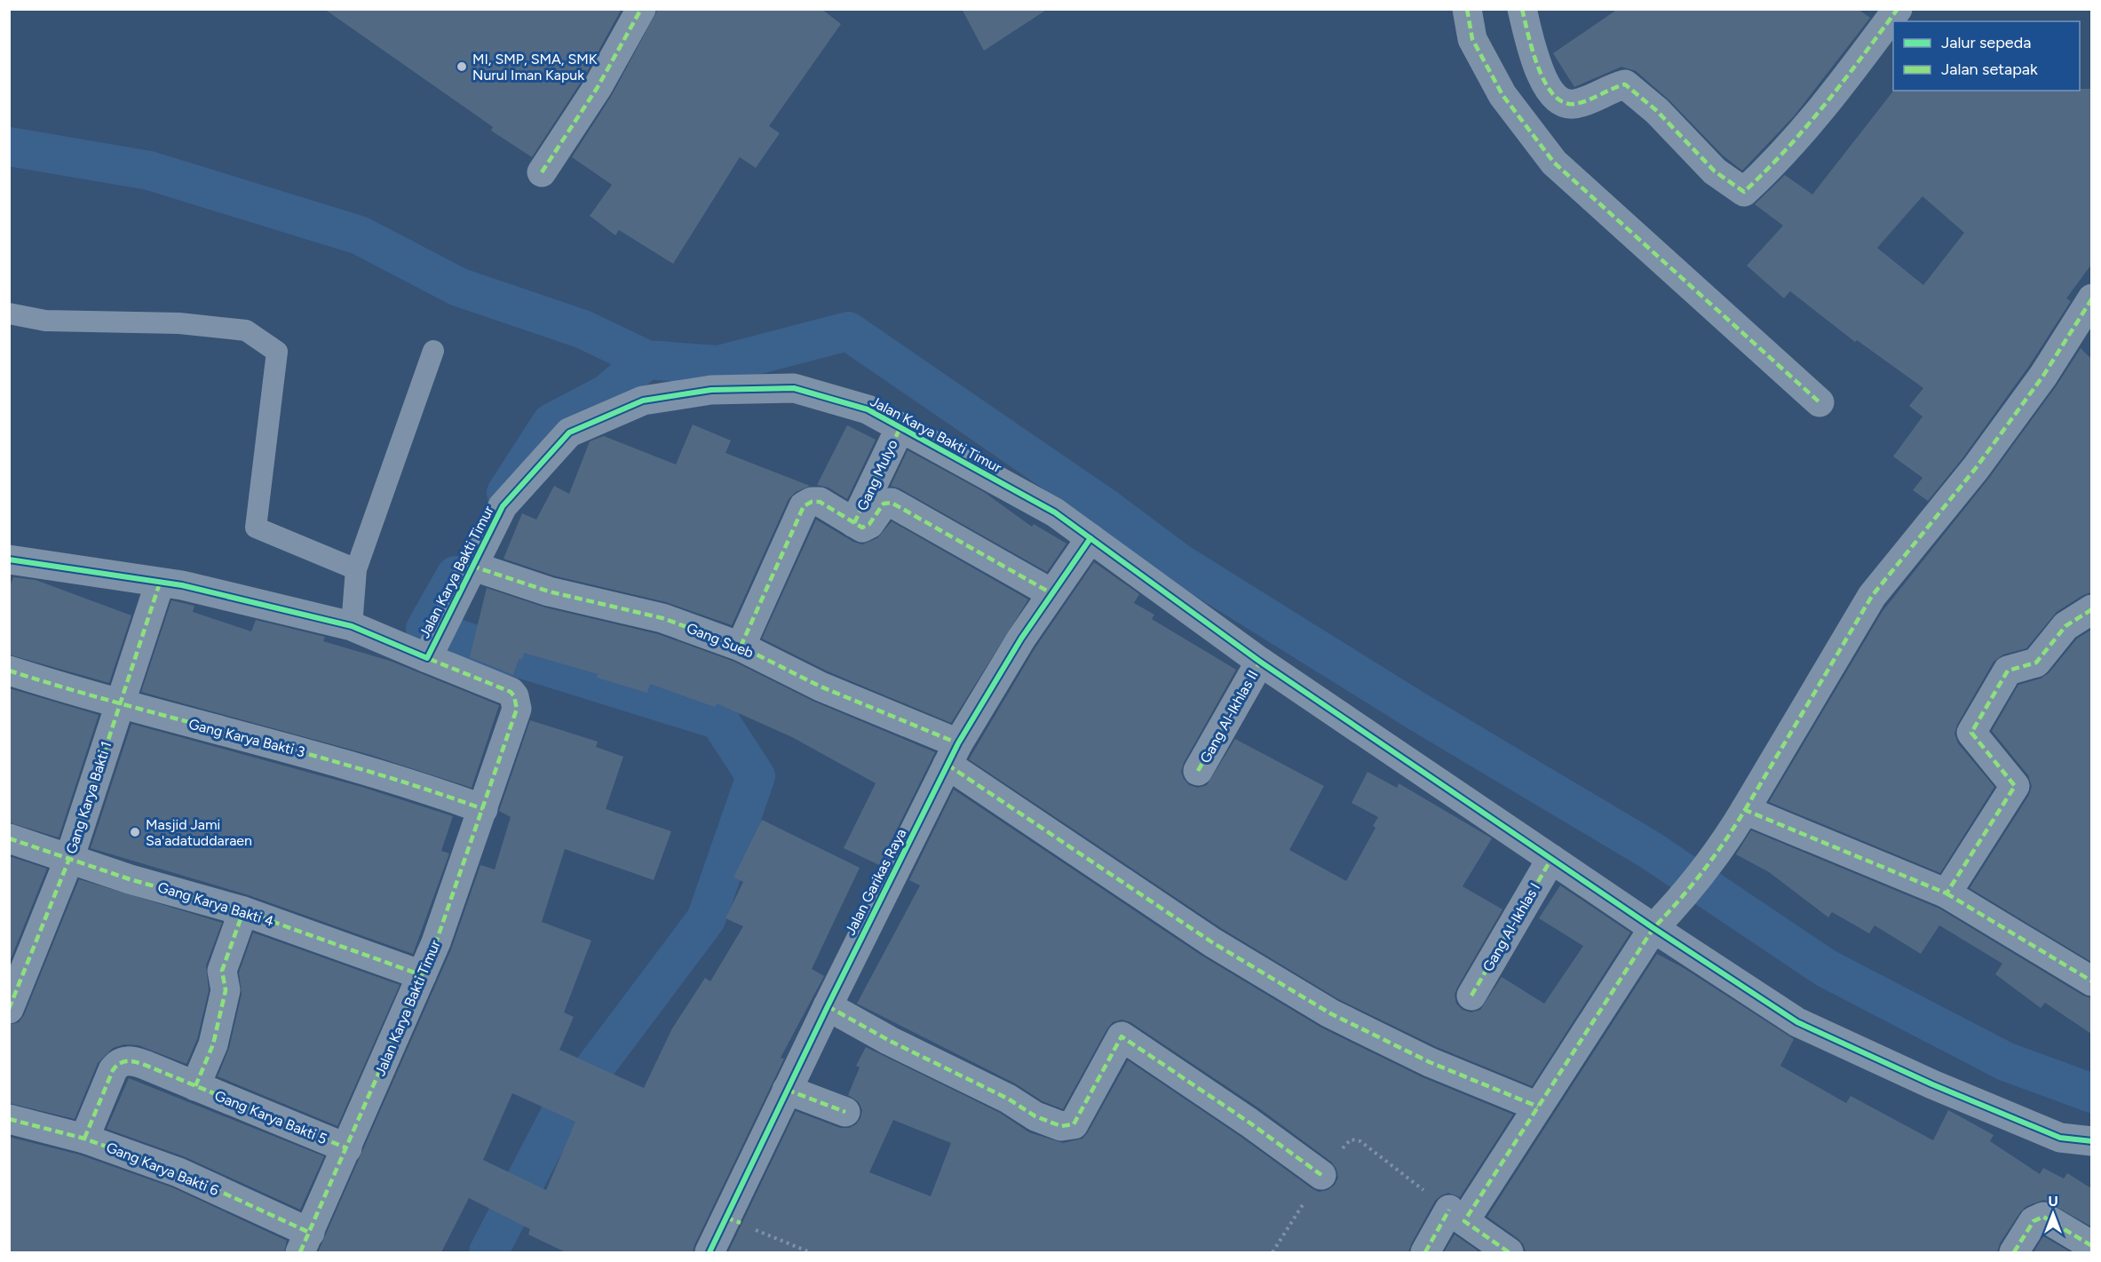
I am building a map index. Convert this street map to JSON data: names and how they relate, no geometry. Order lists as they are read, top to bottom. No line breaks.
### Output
{"streets":{"street":["Jalan Karya Bakti Timur","Gang Mulyo","Gang Sueb","Gang Al-Ikhlas II","Gang Karya Bakti 3","Gang Karya Bakti 1","Jalan Garikas Raya","Gang Karya Bakti 4","Gang Al-Ikhlas I","Gang Karya Bakti 5","Gang Karya Bakti 6"]},"crossings":[["Jalan Karya Bakti Timur","Gang Mulyo"],["Jalan Karya Bakti Timur","Gang Sueb"],["Jalan Karya Bakti Timur","Gang Al-Ikhlas II"],["Jalan Karya Bakti Timur","Gang Karya Bakti 3"],["Jalan Karya Bakti Timur","Gang Karya Bakti 1"],["Jalan Karya Bakti Timur","Jalan Garikas Raya"],["Jalan Karya Bakti Timur","Gang Karya Bakti 4"],["Jalan Karya Bakti Timur","Gang Al-Ikhlas I"],["Jalan Karya Bakti Timur","Gang Karya Bakti 5"],["Jalan Karya Bakti Timur","Gang Karya Bakti 6"],["Gang Sueb","Jalan Garikas Raya"],["Gang Karya Bakti 3","Gang Karya Bakti 1"],["Gang Karya Bakti 1","Gang Karya Bakti 4"],["Gang Karya Bakti 4","Gang Karya Bakti 5"],["Gang Karya Bakti 5","Gang Karya Bakti 6"]],"places":["MI, SMP, SMA, SMK Nurul Iman Kapuk","Masjid Jami Sa'adatuddaraen"],"legend":["Jalur sepeda","Jalan setapak"],"north":"top"}
